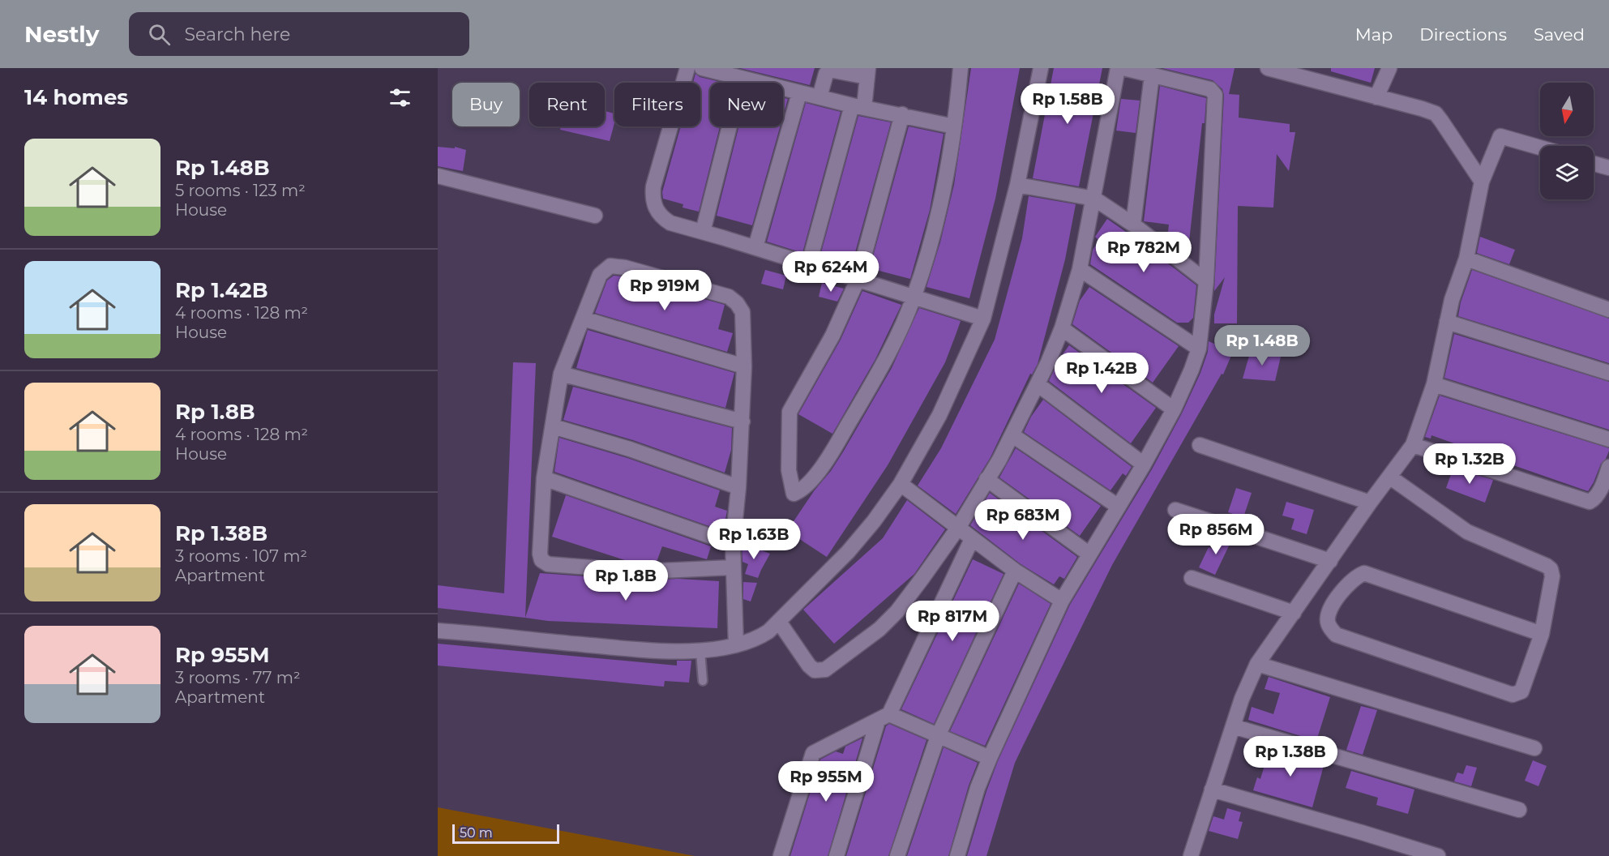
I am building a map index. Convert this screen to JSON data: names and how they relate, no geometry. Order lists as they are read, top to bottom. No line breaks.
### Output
{"scale_bar":"50 m","north":"bottom","page":{"header":"Nestly","search":"Search here","nav":["Map","Directions","Saved"],"heading":"14 homes","chip":["Buy","Rent","Filters","New"],"price":["Rp 1.58B","Rp 782M","Rp 624M","Rp 919M","Rp 1.48B","Rp 1.42B","Rp 1.32B","Rp 683M","Rp 856M","Rp 1.63B","Rp 1.8B","Rp 817M","Rp 1.38B","Rp 955M"],"list":[{"name":"Rp 1.48B","note":"5 rooms · 123 m² · House"},{"name":"Rp 1.42B","note":"4 rooms · 128 m² · House"},{"name":"Rp 1.8B","note":"4 rooms · 128 m² · House"},{"name":"Rp 1.38B","note":"3 rooms · 107 m² · Apartment"},{"name":"Rp 955M","note":"3 rooms · 77 m² · Apartment"}],"scale":"50 m"}}
